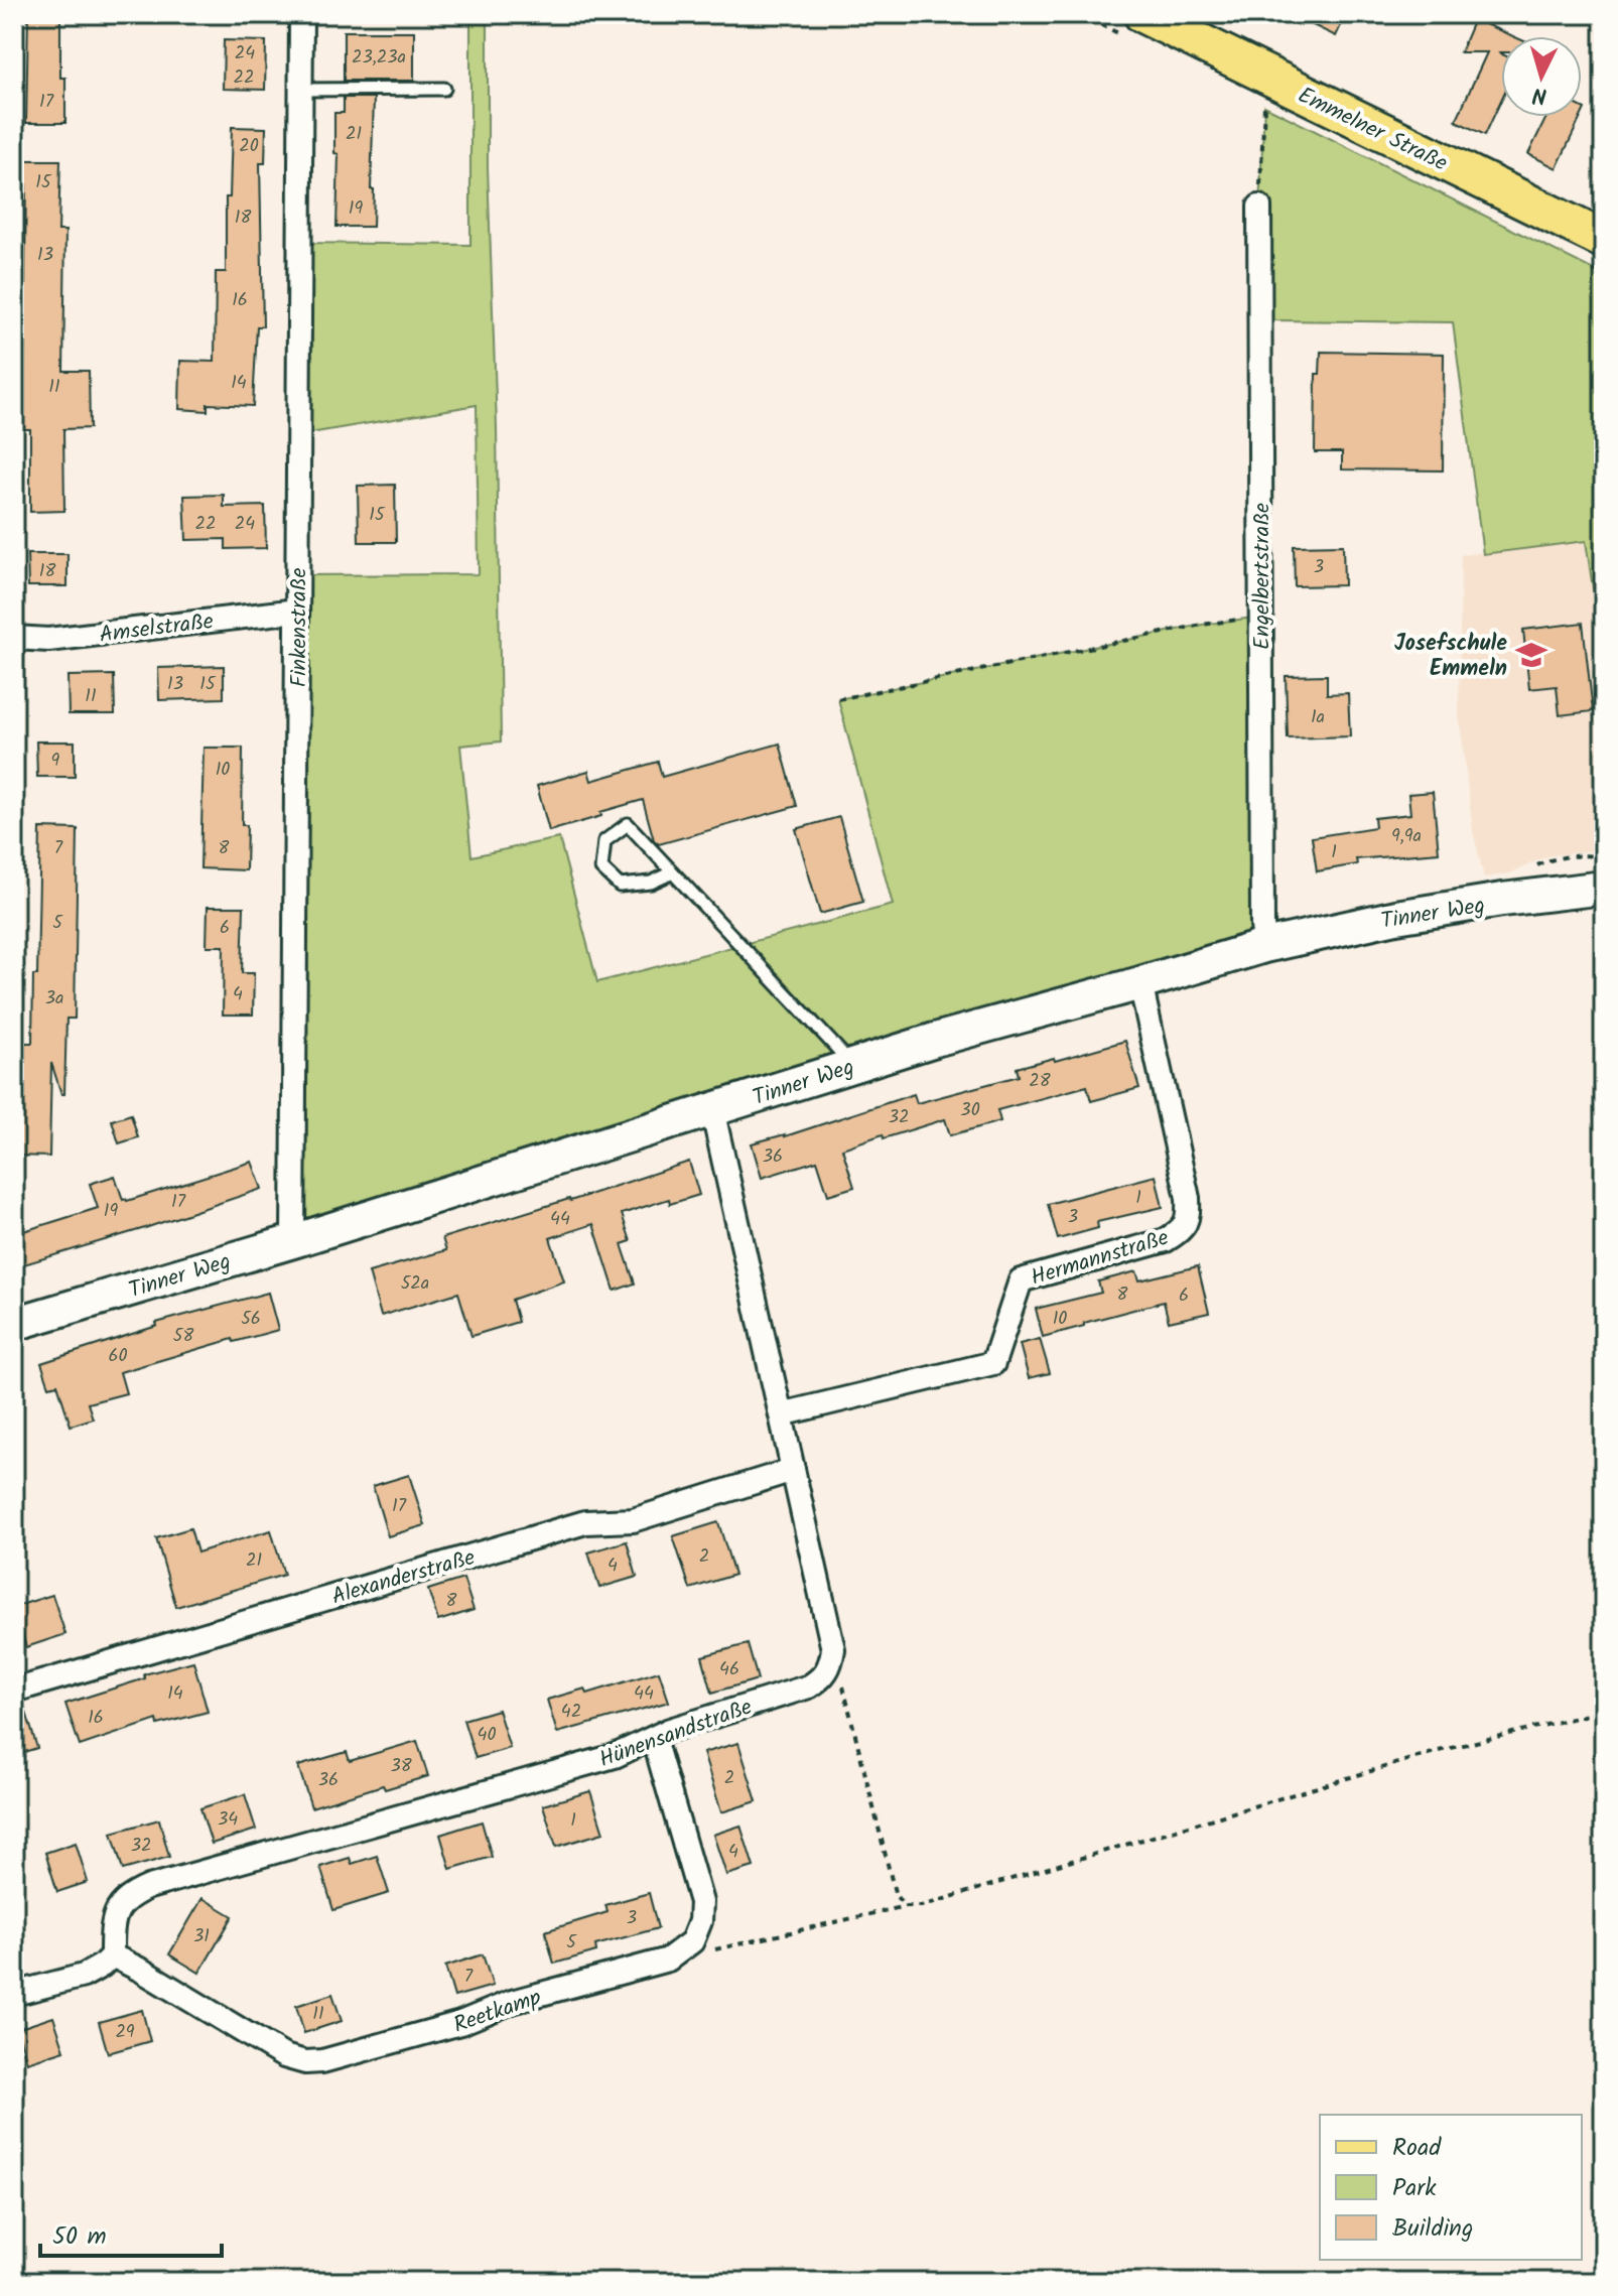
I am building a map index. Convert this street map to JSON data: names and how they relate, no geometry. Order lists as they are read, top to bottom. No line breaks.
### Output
{"streets":{"main road":["Emmelner Straße"],"street":["Engelbertstraße","Amselstraße","Finkenstraße","Tinner Weg","Hermannstraße","Alexanderstraße","Hünensandstraße","Reetkamp"]},"crossings":[["Engelbertstraße","Tinner Weg"],["Amselstraße","Finkenstraße"],["Finkenstraße","Tinner Weg"],["Tinner Weg","Hermannstraße"],["Hünensandstraße","Reetkamp"]],"places":{"school or university":["Josefschule Emmeln"]},"house_numbers":["24","23,23a","22","17","21","20","15","19","18","13","16","14","11","15","22","24","3","18","13","15","11","1a","9","10","9,9a","7","8","1","5","6","4","3a","28","30","32","36","1","17","19","3","44","52a","8","6","56","10","58","60","17","2","21","4","8","46","14","44","42","16","40","38","2","36","34","1","32","4","3","31","5","7","11","29"],"legend":["Road","Park","Building"],"scale_bar":"50 m","north":"bottom"}
